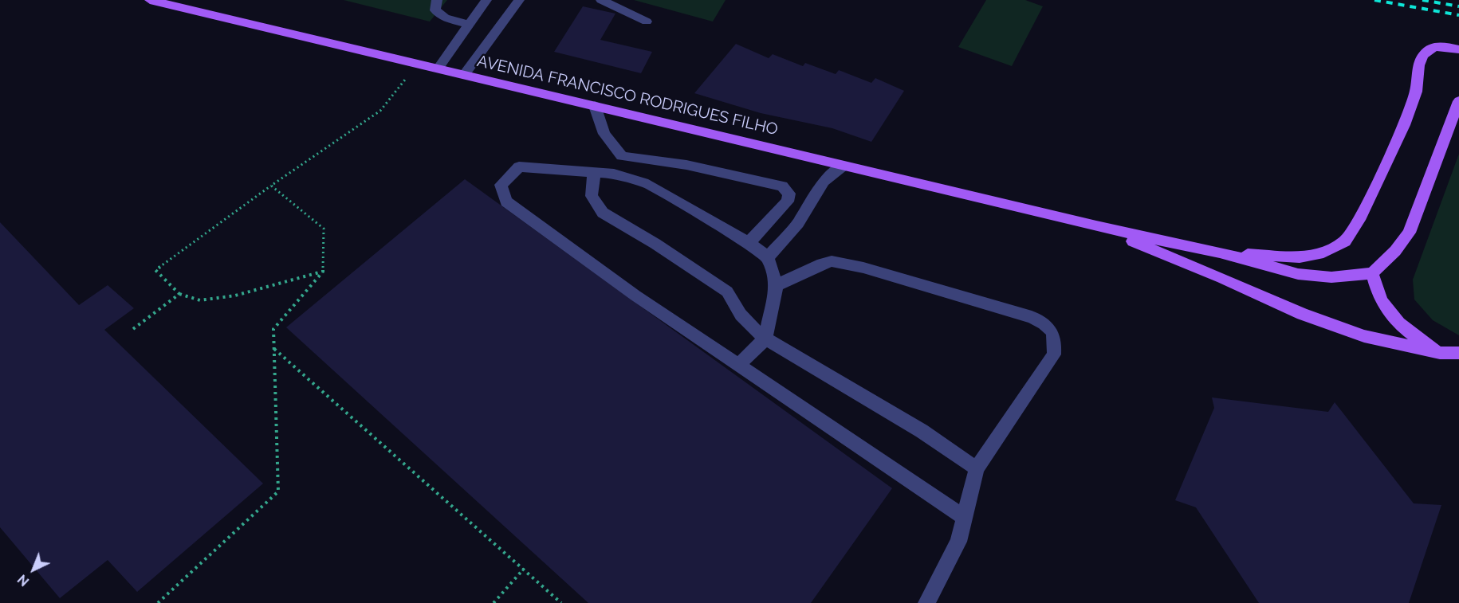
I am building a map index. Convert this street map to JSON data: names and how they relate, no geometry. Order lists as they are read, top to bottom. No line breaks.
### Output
{"streets":{"main road":["AVENIDA FRANCISCO RODRIGUES FILHO"]},"north":"bottom left"}
